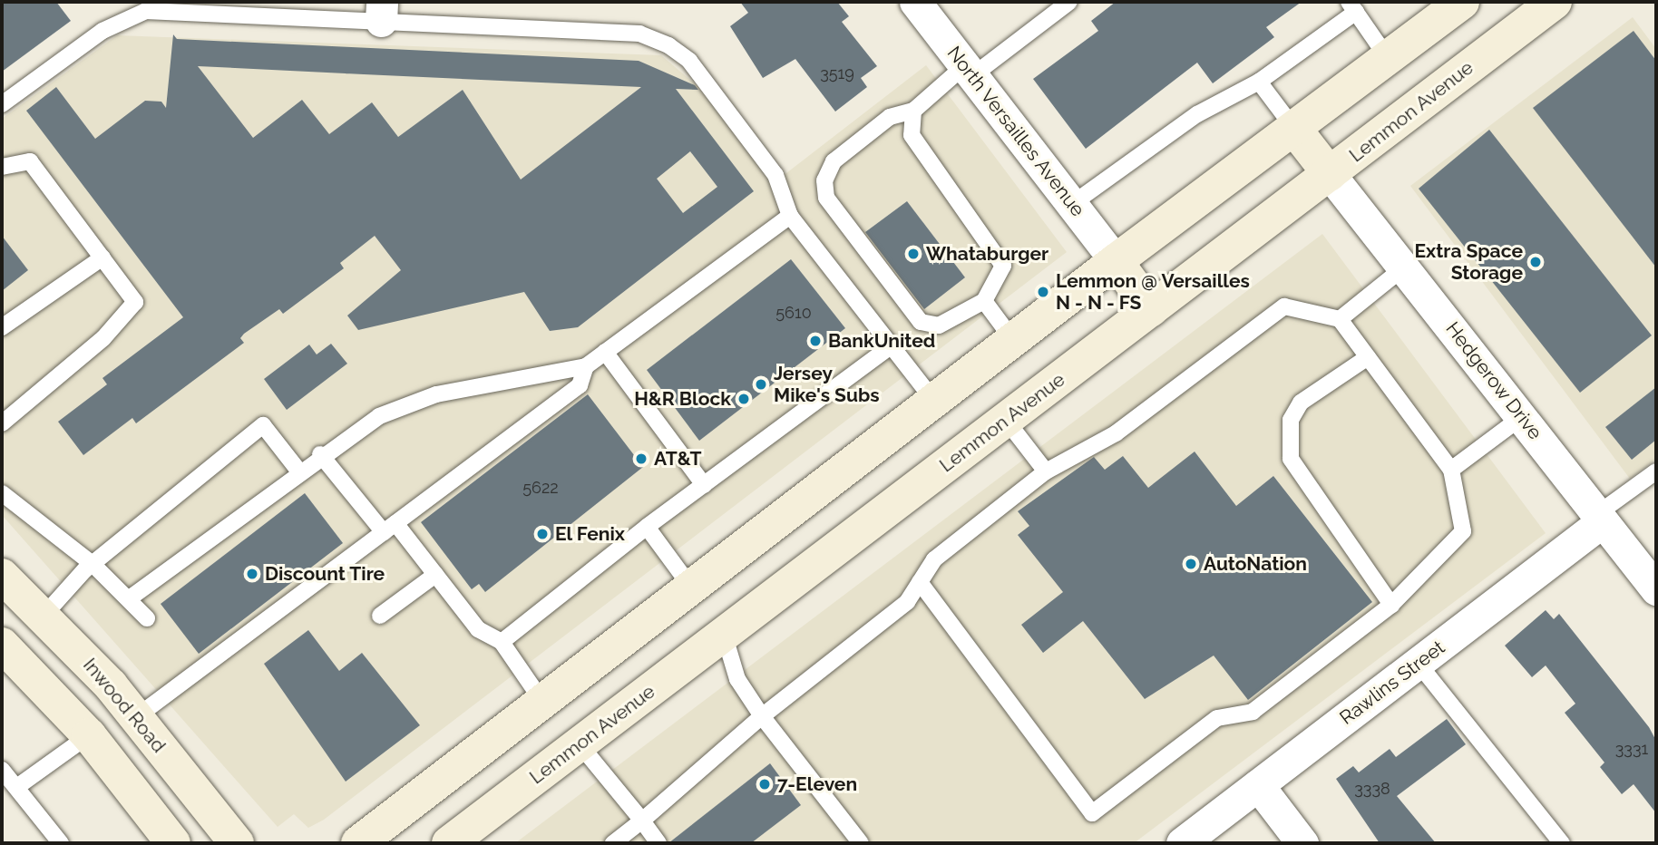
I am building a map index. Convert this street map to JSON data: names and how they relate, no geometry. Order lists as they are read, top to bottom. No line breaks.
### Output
{"streets":{"main road":["Lemmon Avenue","Inwood Road"],"street":["North Versailles Avenue","Hedgerow Drive","Rawlins Street"]},"crossings":[["Lemmon Avenue","Hedgerow Drive"],["Hedgerow Drive","Rawlins Street"]],"places":["Whataburger","Extra Space Storage","Lemmon @ Versailles N - N - FS","BankUnited","Jersey Mike's Subs","H&R Block","AT&T","El Fenix","AutoNation","Discount Tire","7-Eleven"],"house_numbers":["3519","5610","5622","3331","3338"]}
